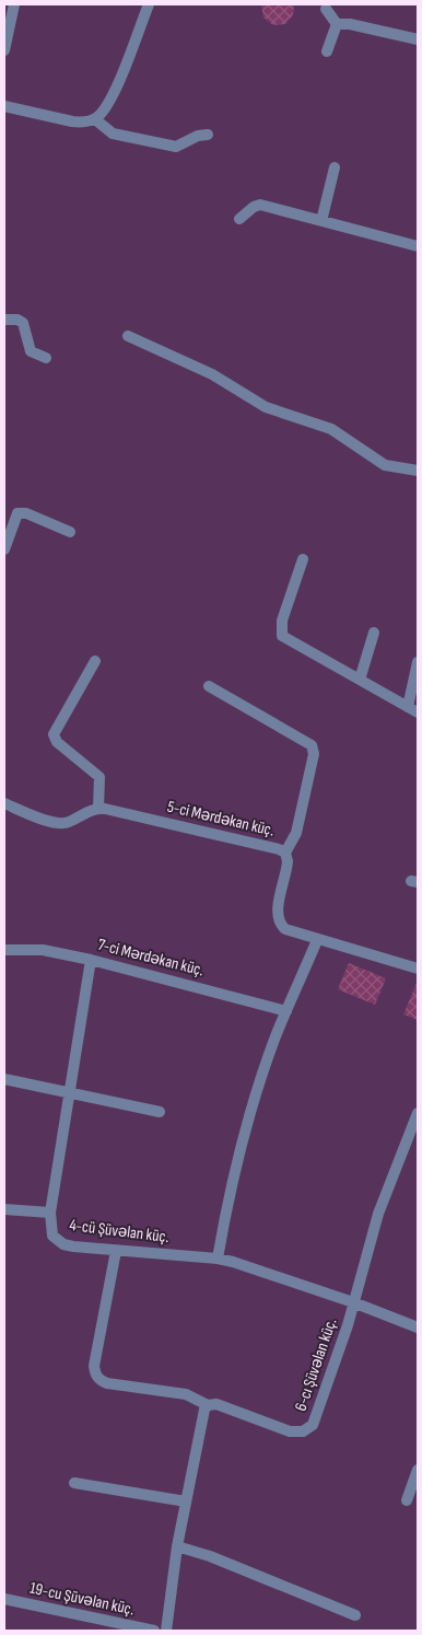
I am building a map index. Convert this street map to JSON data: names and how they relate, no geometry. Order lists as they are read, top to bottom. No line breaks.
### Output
{"streets":{"street":["5-ci Mərdəkan küç.","7-ci Mərdəkan küç.","4-cü Şüvəlan küç.","6-cı Şüvəlan küç.","19-cu Şüvəlan küç."]},"crossings":[["7-ci Mərdəkan küç.","4-cü Şüvəlan küç."],["4-cü Şüvəlan küç.","6-cı Şüvəlan küç."]]}
